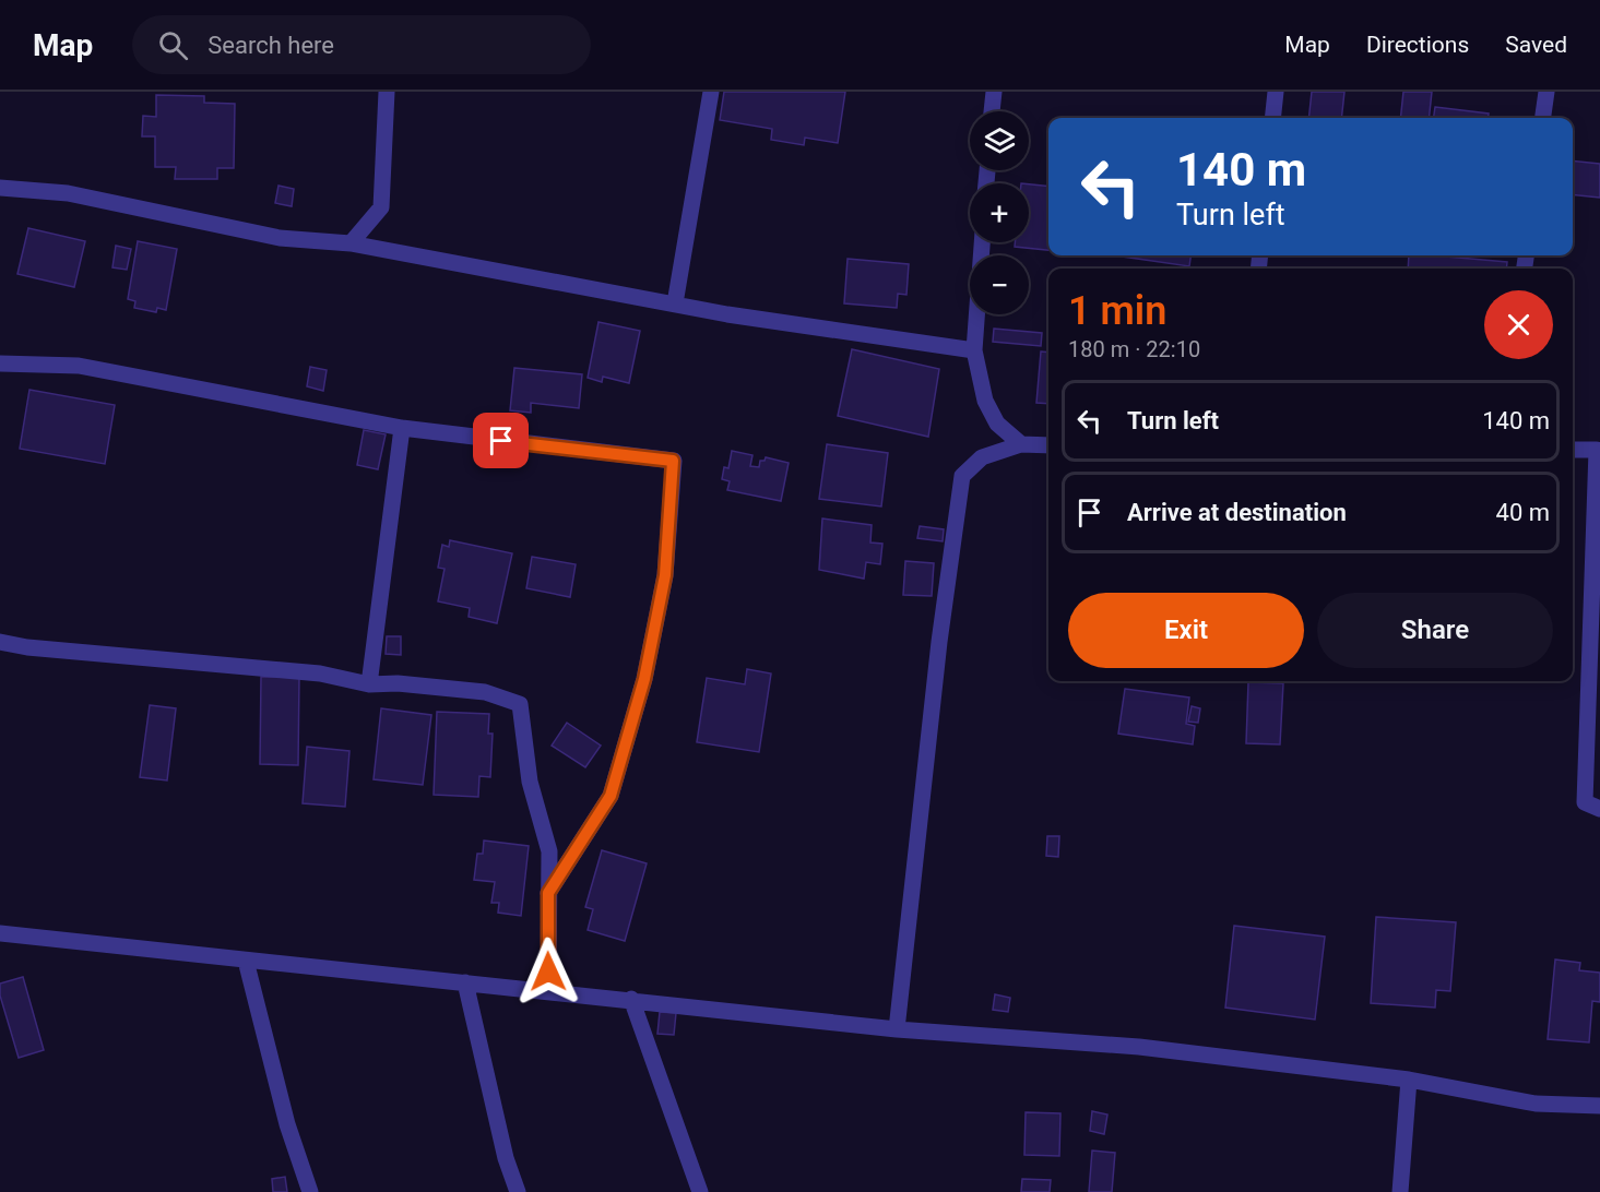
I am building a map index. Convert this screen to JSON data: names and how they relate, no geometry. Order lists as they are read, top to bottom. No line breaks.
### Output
{"page":{"header":"Map","search":"Search here","nav":["Map","Directions","Saved"],"map_buttons":["+","−"],"turn":["140 m","Turn left"],"heading":["1 min","180 m · 22:10"],"list":[{"name":"Turn left","value":"140 m"},{"name":"Arrive at destination","value":"40 m"}],"buttons":["Exit","Share"]}}
